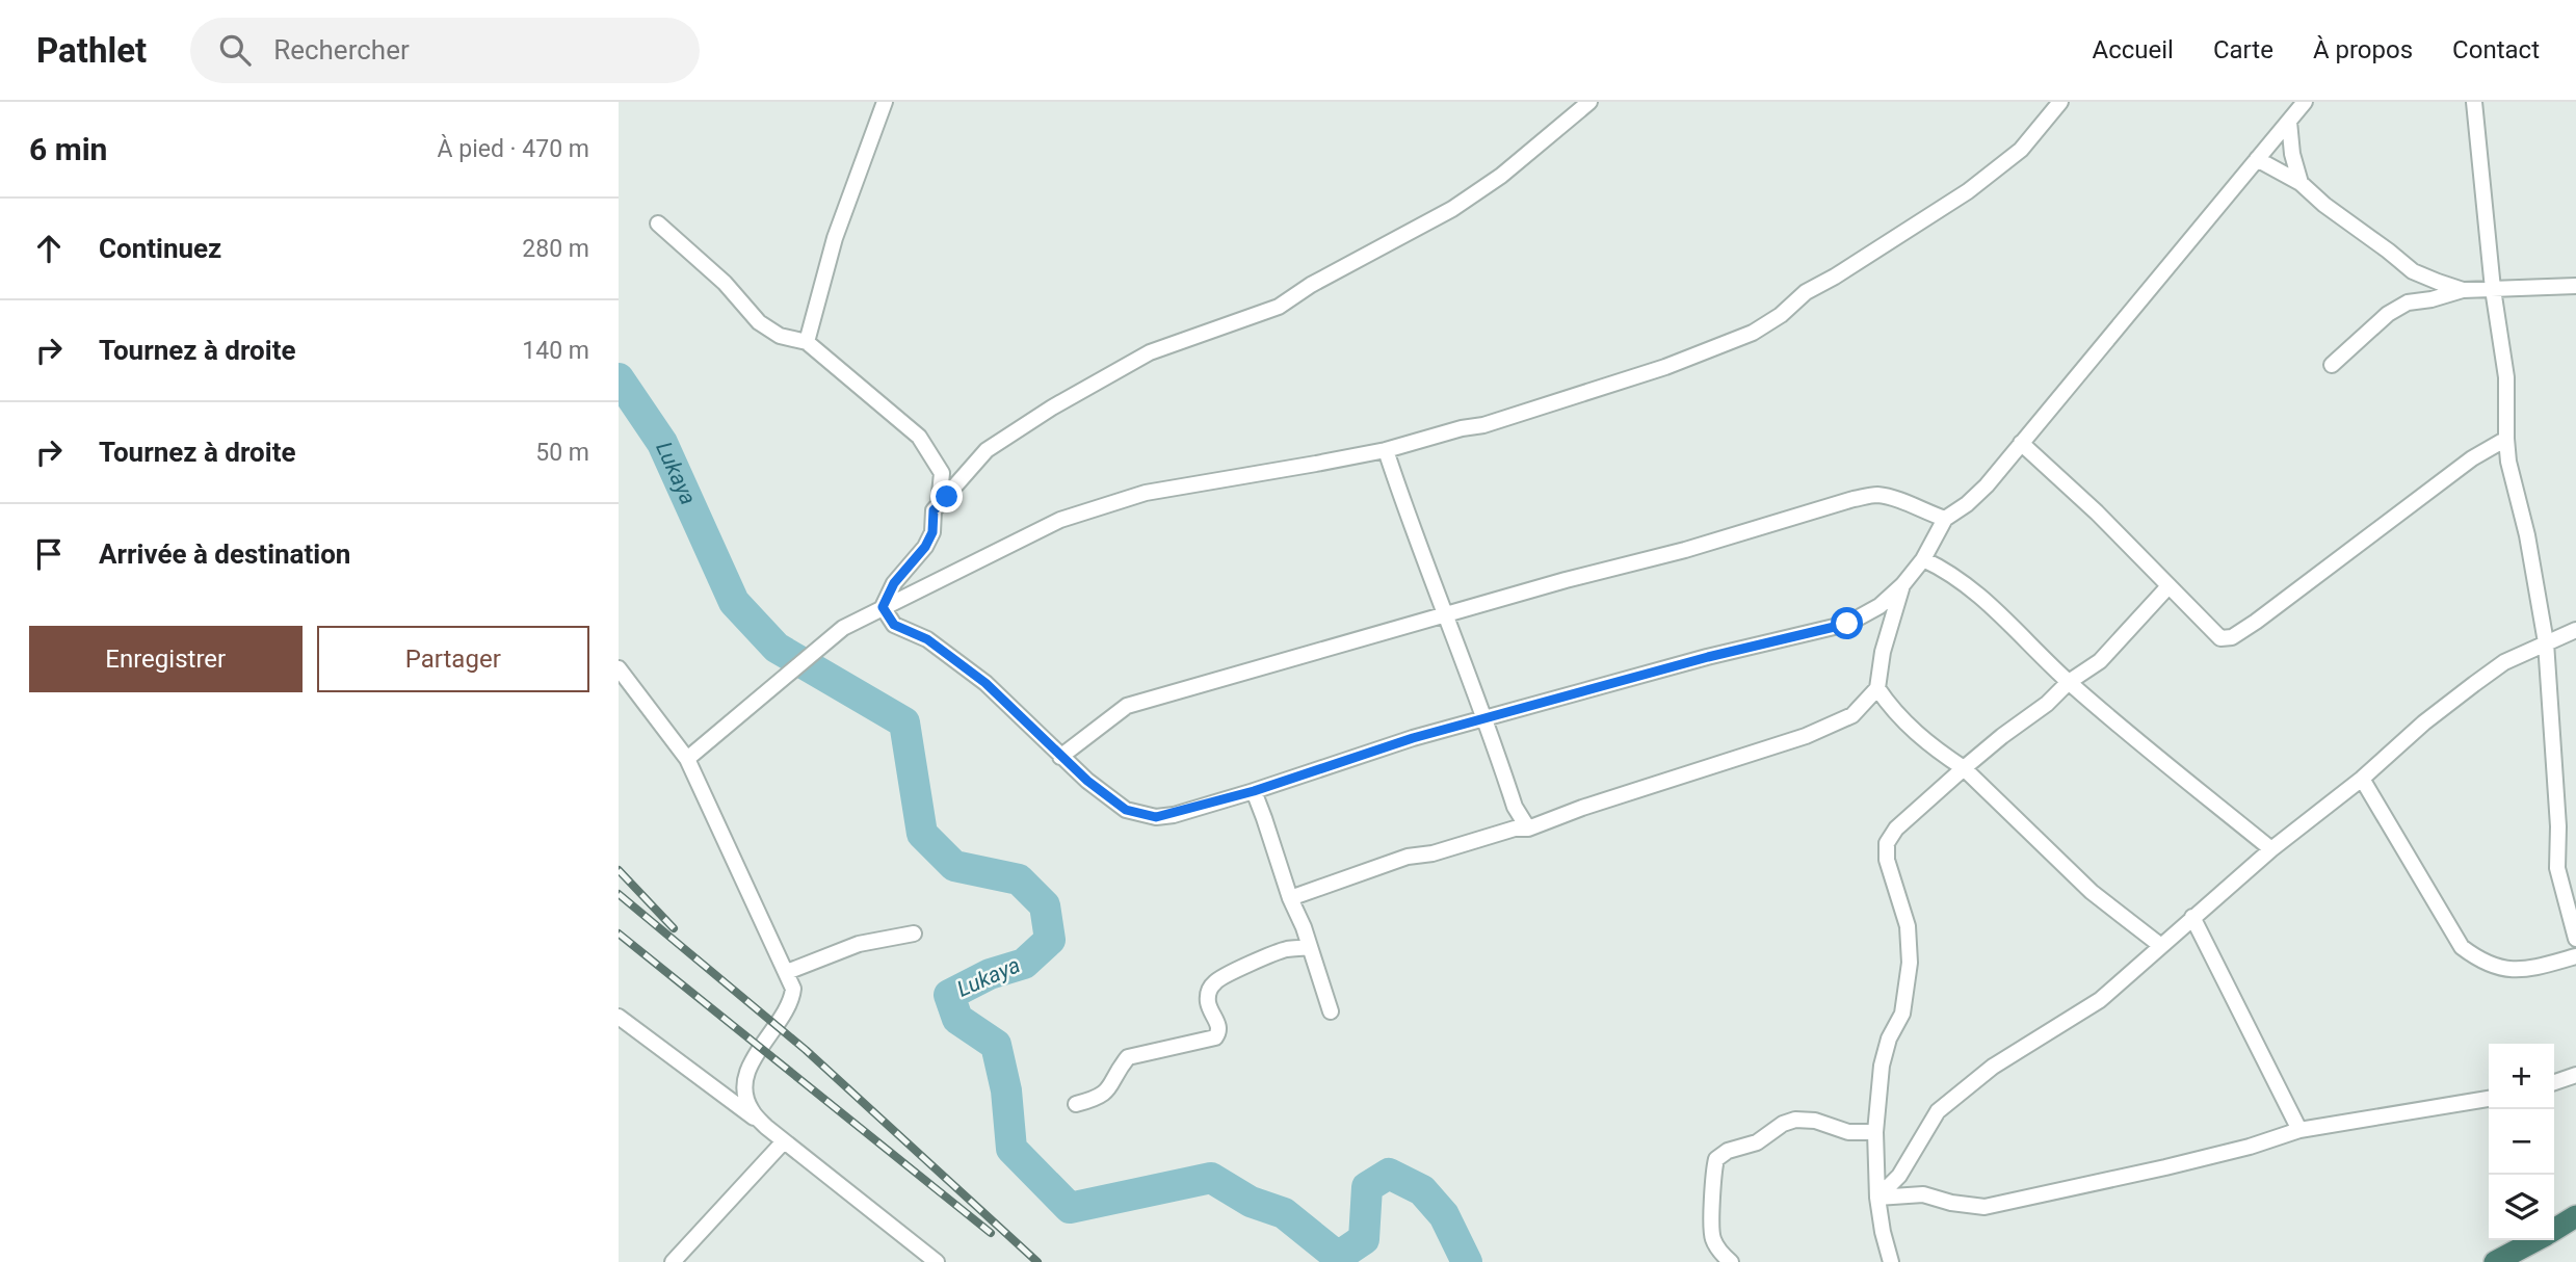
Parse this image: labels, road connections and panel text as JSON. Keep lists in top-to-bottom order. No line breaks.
{"water":["Lukaya"],"page":{"header":"Pathlet","search":"Rechercher","nav":["Accueil","Carte","À propos","Contact"],"heading":["6 min","À pied · 470 m"],"list":[["Continuez","280 m"],["Tournez à droite","140 m"],["Tournez à droite","50 m"],"Arrivée à destination"],"buttons":["Enregistrer","Partager"],"map_buttons":["+","−"]}}
